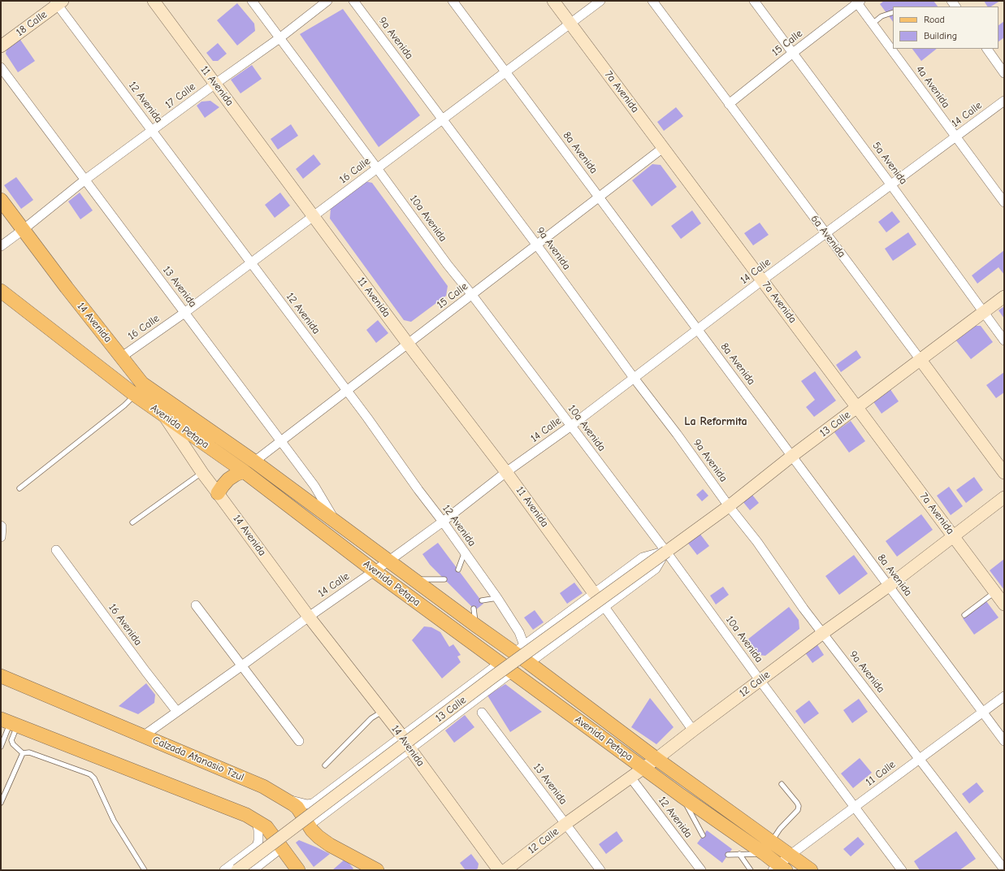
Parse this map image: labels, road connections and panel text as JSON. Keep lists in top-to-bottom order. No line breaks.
{"streets":{"main road":["18 Calle","11 Avenida","7a Avenida","6a Avenida","14 Avenida","13 Calle","Avenida Petapa","12 Calle","Calzada Atanasio Tzul"],"street":["9a Avenida","15 Calle","4a Avenida","17 Calle","12 Avenida","14 Calle","8a Avenida","5a Avenida","16 Calle","10a Avenida","13 Avenida","16 Avenida","11 Calle"]},"crossings":[["18 Calle","12 Avenida"],["9a Avenida","15 Calle"],["9a Avenida","14 Calle"],["9a Avenida","16 Calle"],["9a Avenida","13 Calle"],["9a Avenida","12 Calle"],["9a Avenida","11 Calle"],["15 Calle","11 Avenida"],["15 Calle","4a Avenida"],["15 Calle","7a Avenida"],["15 Calle","12 Avenida"],["15 Calle","8a Avenida"],["15 Calle","5a Avenida"],["15 Calle","10a Avenida"],["15 Calle","6a Avenida"],["15 Calle","13 Avenida"],["15 Calle","Avenida Petapa"],["11 Avenida","17 Calle"],["11 Avenida","14 Calle"],["11 Avenida","16 Calle"],["11 Avenida","13 Calle"],["4a Avenida","14 Calle"],["7a Avenida","14 Calle"],["7a Avenida","16 Calle"],["7a Avenida","13 Calle"],["7a Avenida","12 Calle"],["17 Calle","12 Avenida"],["17 Calle","10a Avenida"],["17 Calle","13 Avenida"],["17 Calle","14 Avenida"],["12 Avenida","14 Calle"],["12 Avenida","16 Calle"],["12 Avenida","13 Calle"],["12 Avenida","Avenida Petapa"],["12 Avenida","12 Calle"],["14 Calle","8a Avenida"],["14 Calle","5a Avenida"],["14 Calle","10a Avenida"],["14 Calle","6a Avenida"],["14 Calle","14 Avenida"],["14 Calle","Avenida Petapa"],["14 Calle","16 Avenida"],["14 Calle","Calzada Atanasio Tzul"],["8a Avenida","16 Calle"],["8a Avenida","13 Calle"],["8a Avenida","12 Calle"],["8a Avenida","11 Calle"],["5a Avenida","13 Calle"],["16 Calle","10a Avenida"],["16 Calle","13 Avenida"],["16 Calle","14 Avenida"],["10a Avenida","13 Calle"],["10a Avenida","12 Calle"],["10a Avenida","11 Calle"],["6a Avenida","13 Calle"],["13 Avenida","Avenida Petapa"],["13 Avenida","12 Calle"],["14 Avenida","13 Calle"],["14 Avenida","Avenida Petapa"],["13 Calle","Avenida Petapa"],["13 Calle","Calzada Atanasio Tzul"],["Avenida Petapa","12 Calle"],["Avenida Petapa","11 Calle"]],"districts":["La Reformita"],"legend":["Road","Building"]}
